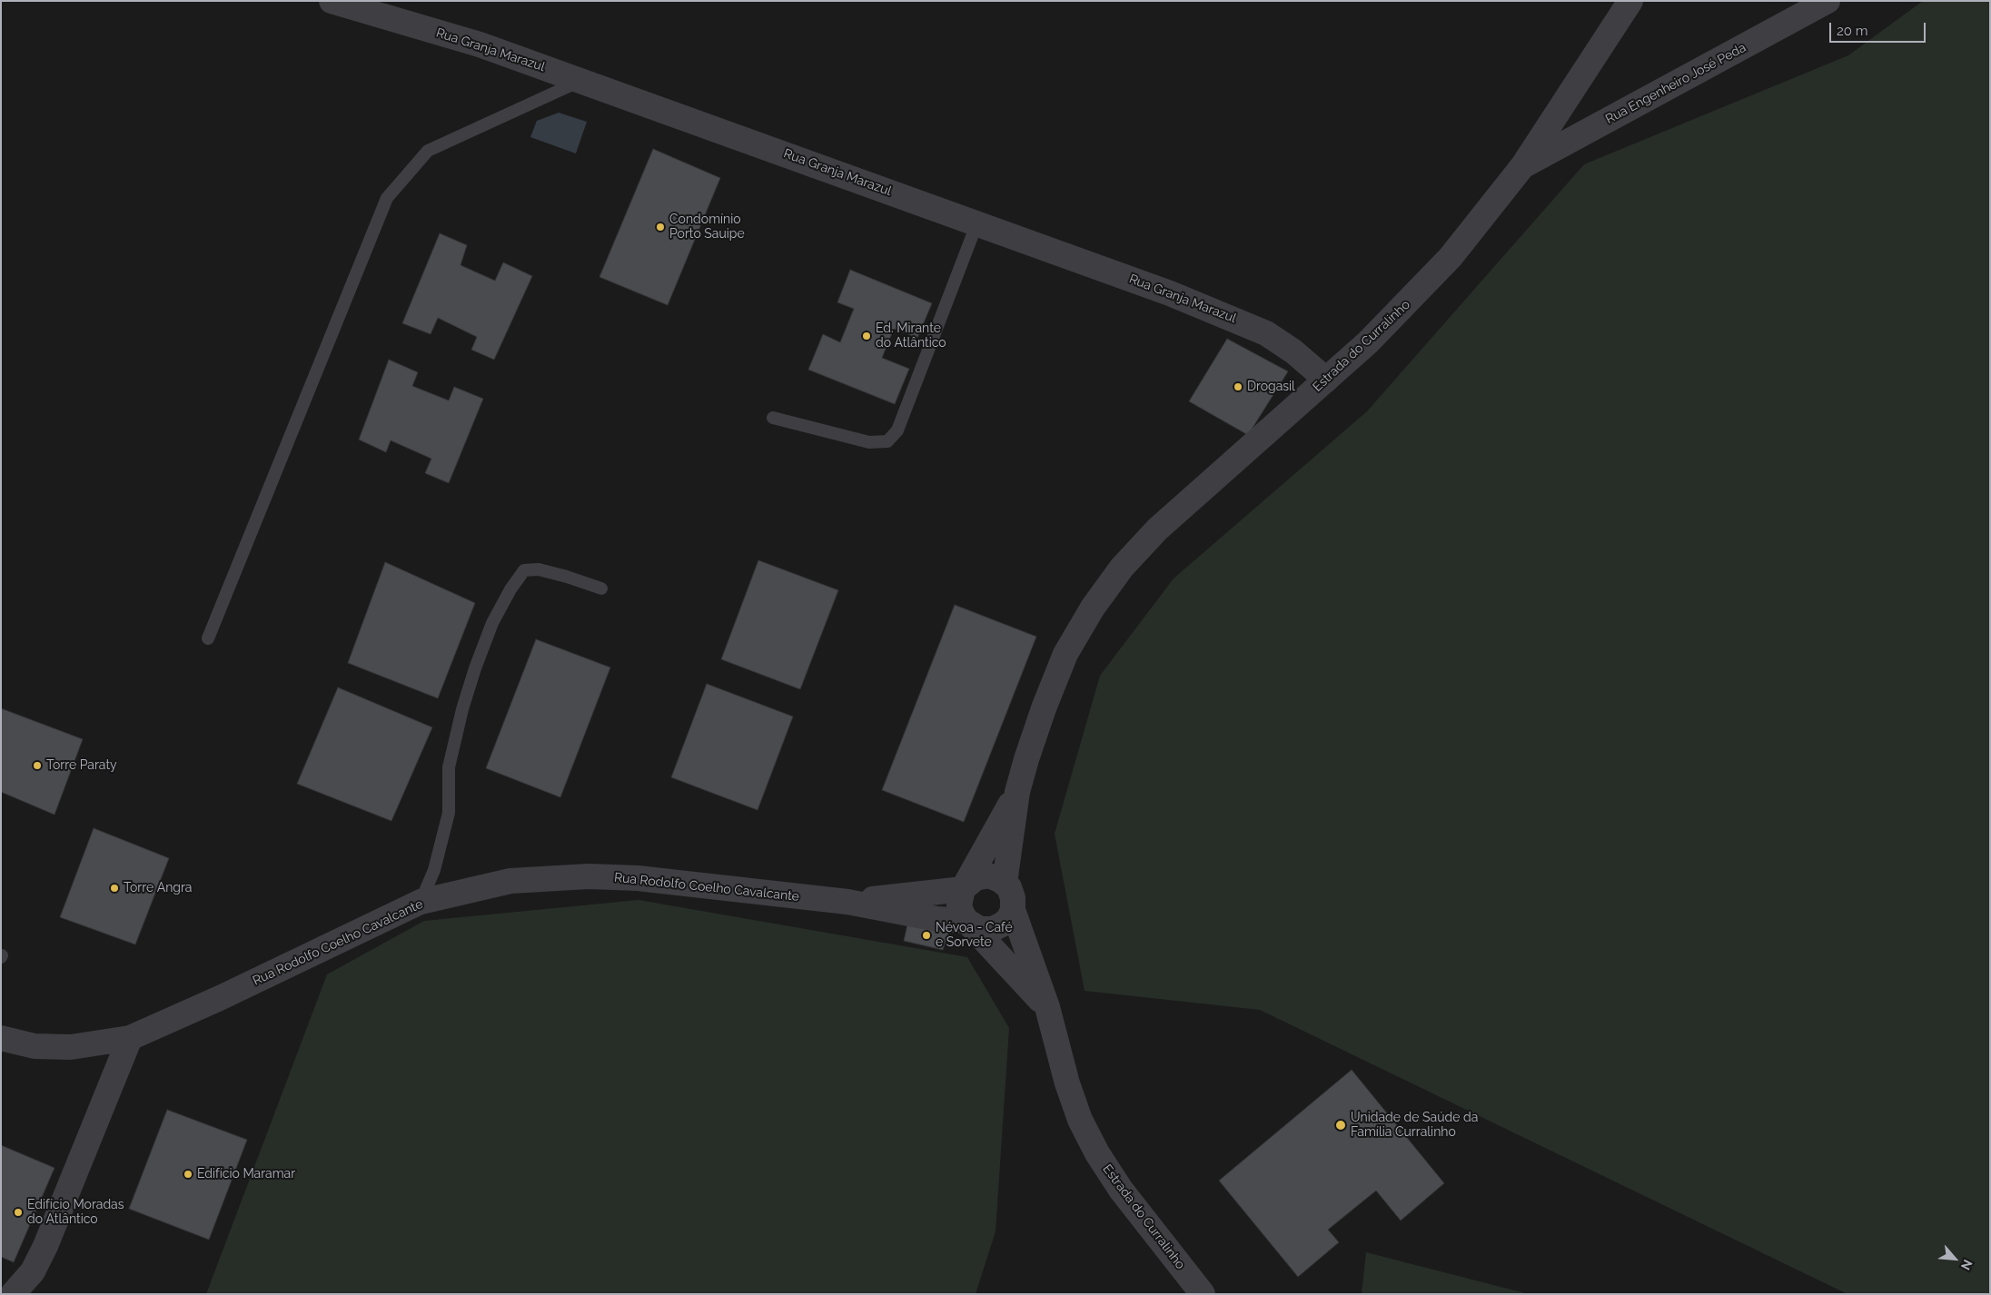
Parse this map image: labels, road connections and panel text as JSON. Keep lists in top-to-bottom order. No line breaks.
{"streets":{"street":["Rua Granja Marazul","Rua Engenheiro José Peda","Estrada do Curralinho","Rua Rodolfo Coelho Cavalcante"]},"crossings":[["Rua Granja Marazul","Estrada do Curralinho"],["Rua Engenheiro José Peda","Estrada do Curralinho"],["Estrada do Curralinho","Rua Rodolfo Coelho Cavalcante"]],"places":["Condomínio Porto Sauipe","Ed. Mirante do Atlântico","Drogasil","Torre Paraty","Torre Angra","Névoa - Café e Sorvete","Unidade de Saúde da Família Curralinho","Edifício Maramar","Edifício Moradas do Atlântico"],"scale_bar":"20 m","north":"bottom right"}
